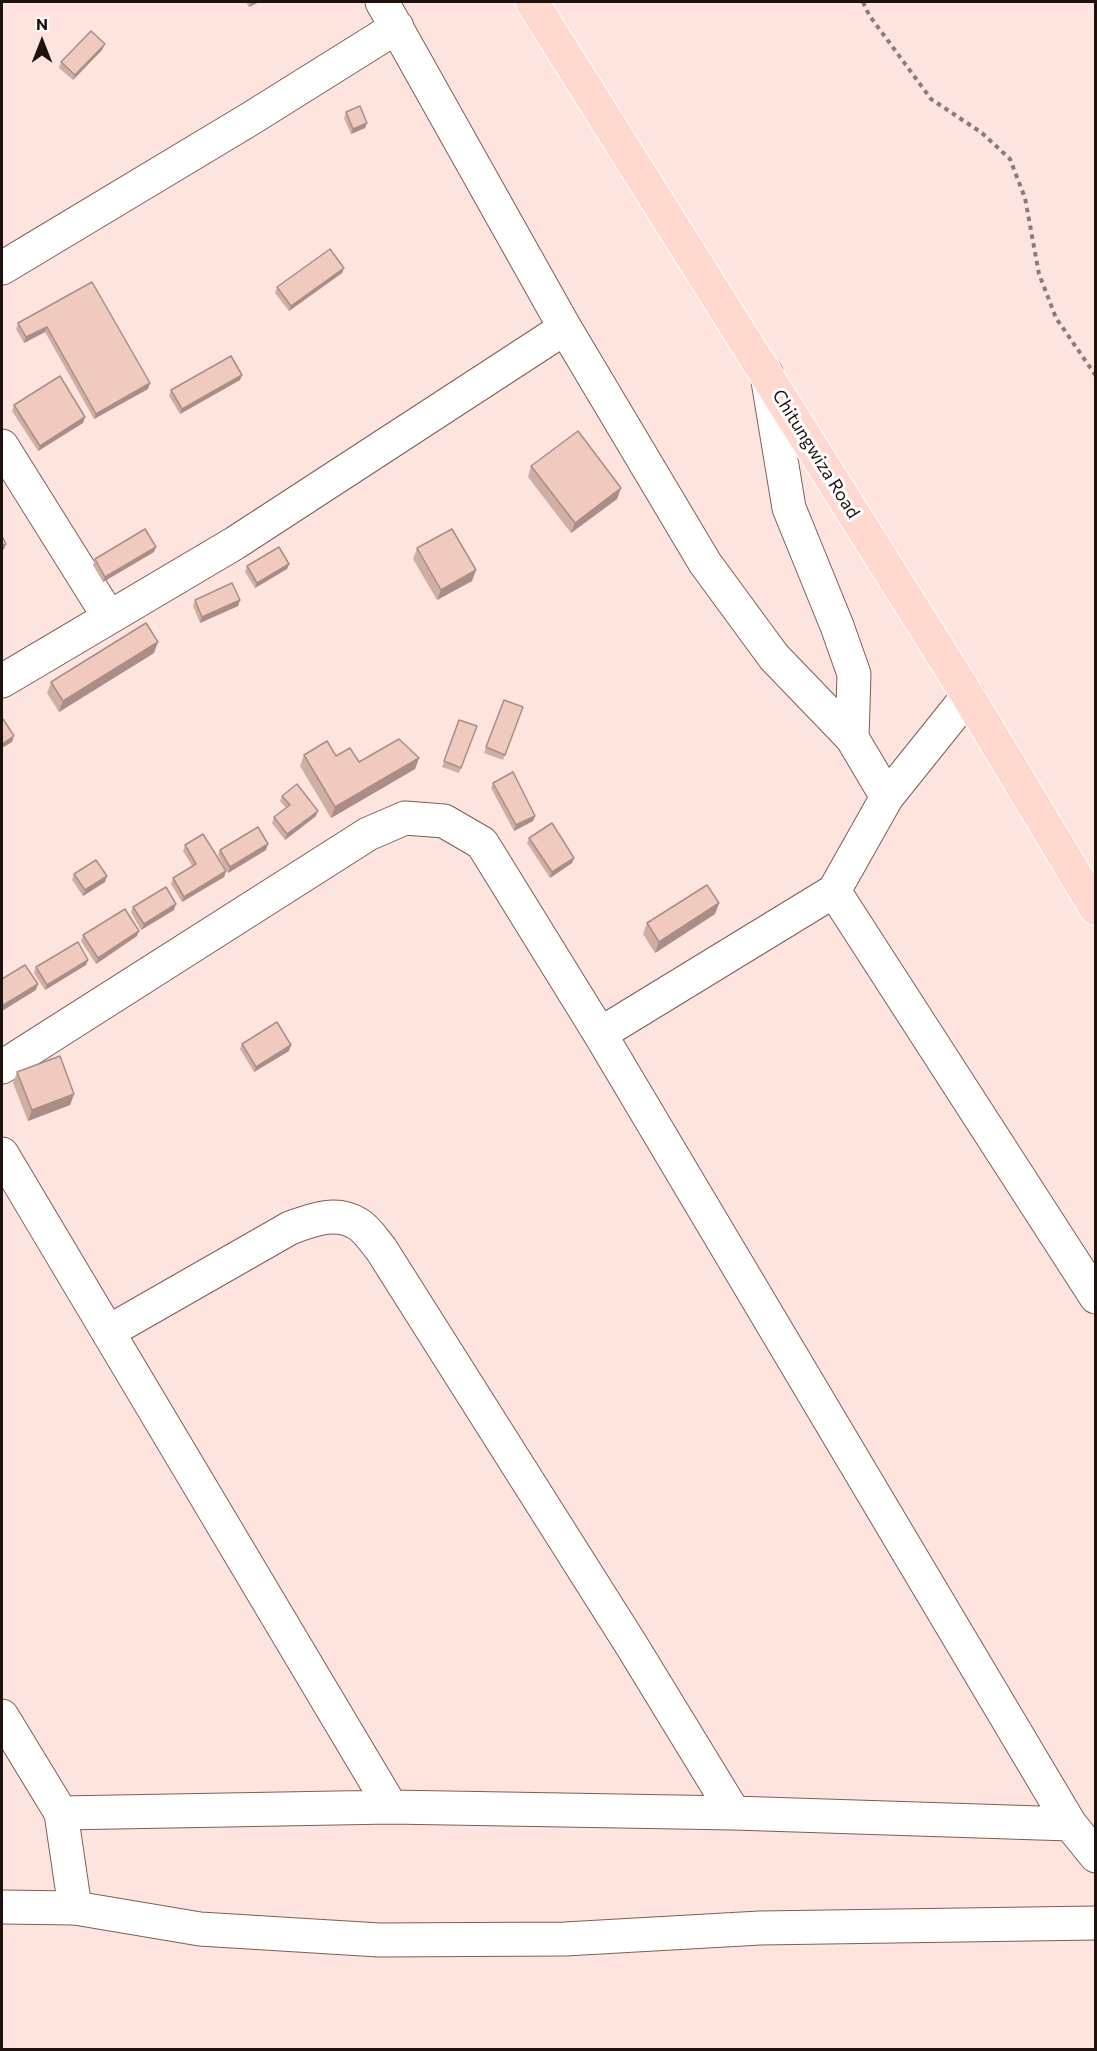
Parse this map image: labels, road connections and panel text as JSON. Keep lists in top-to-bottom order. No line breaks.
{"streets":{"main road":["Chitungwiza Road"]},"north":"top"}
